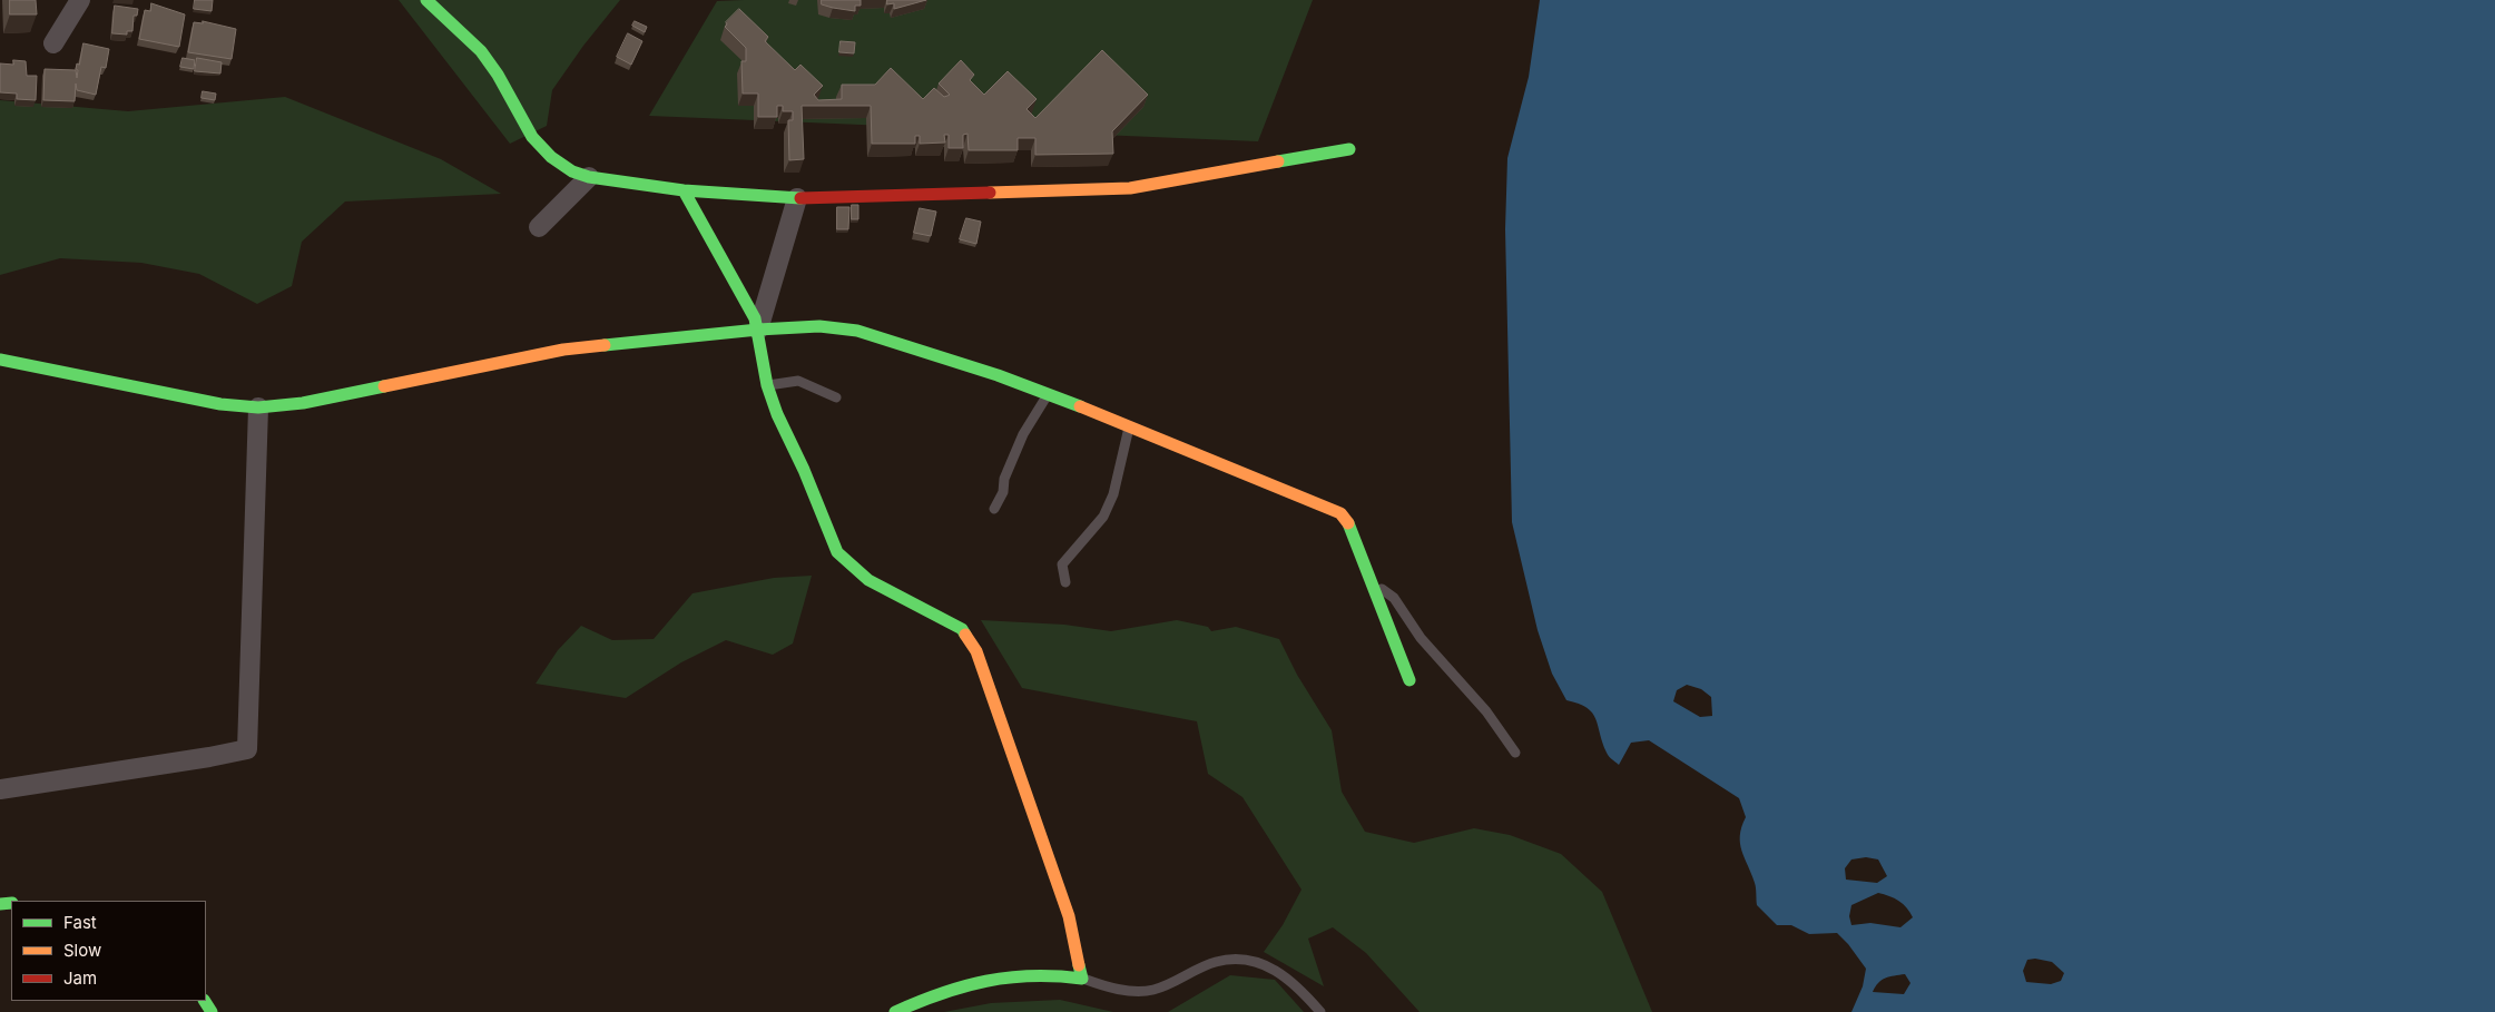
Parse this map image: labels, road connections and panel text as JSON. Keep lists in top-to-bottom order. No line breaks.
{"legend":["Fast","Slow","Jam"]}
